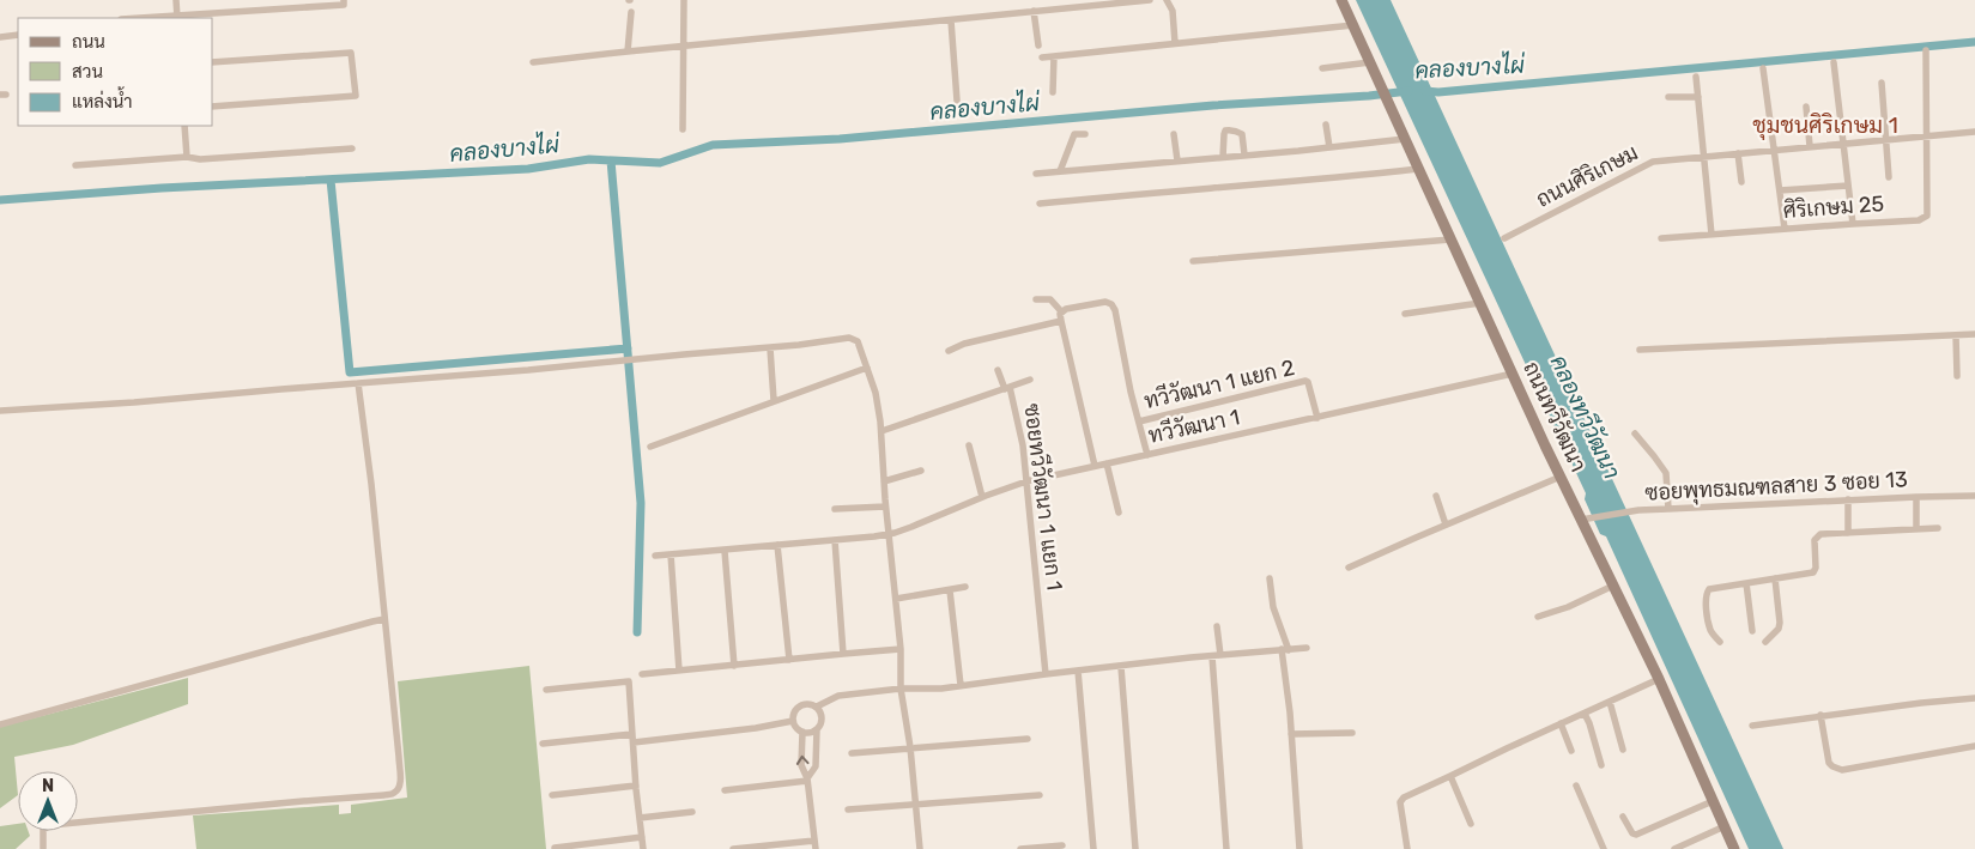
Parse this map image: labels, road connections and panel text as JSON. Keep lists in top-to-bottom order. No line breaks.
{"streets":{"main road":["ถนนทวีวัฒนา"],"street":["ถนนศิริเกษม","ศิริเกษม 25","ทวีวัฒนา 1 แยก 2","ทวีวัฒนา 1","ซอยพุทธมณฑลสาย 3 ซอย 13","ซอยทวีวัฒนา 1 แยก 1"]},"crossings":[["ถนนศิริเกษม","ศิริเกษม 25"],["ทวีวัฒนา 1 แยก 2","ทวีวัฒนา 1"],["ถนนทวีวัฒนา","ทวีวัฒนา 1"],["ถนนทวีวัฒนา","ซอยพุทธมณฑลสาย 3 ซอย 13"],["ทวีวัฒนา 1","ซอยทวีวัฒนา 1 แยก 1"]],"districts":["ชุมชนศิริเกษม 1"],"water":["คลองบางไผ่","คลองทวีวัฒนา"],"legend":["ถนน","สวน","แหล่งน้ำ"],"north":"top"}
